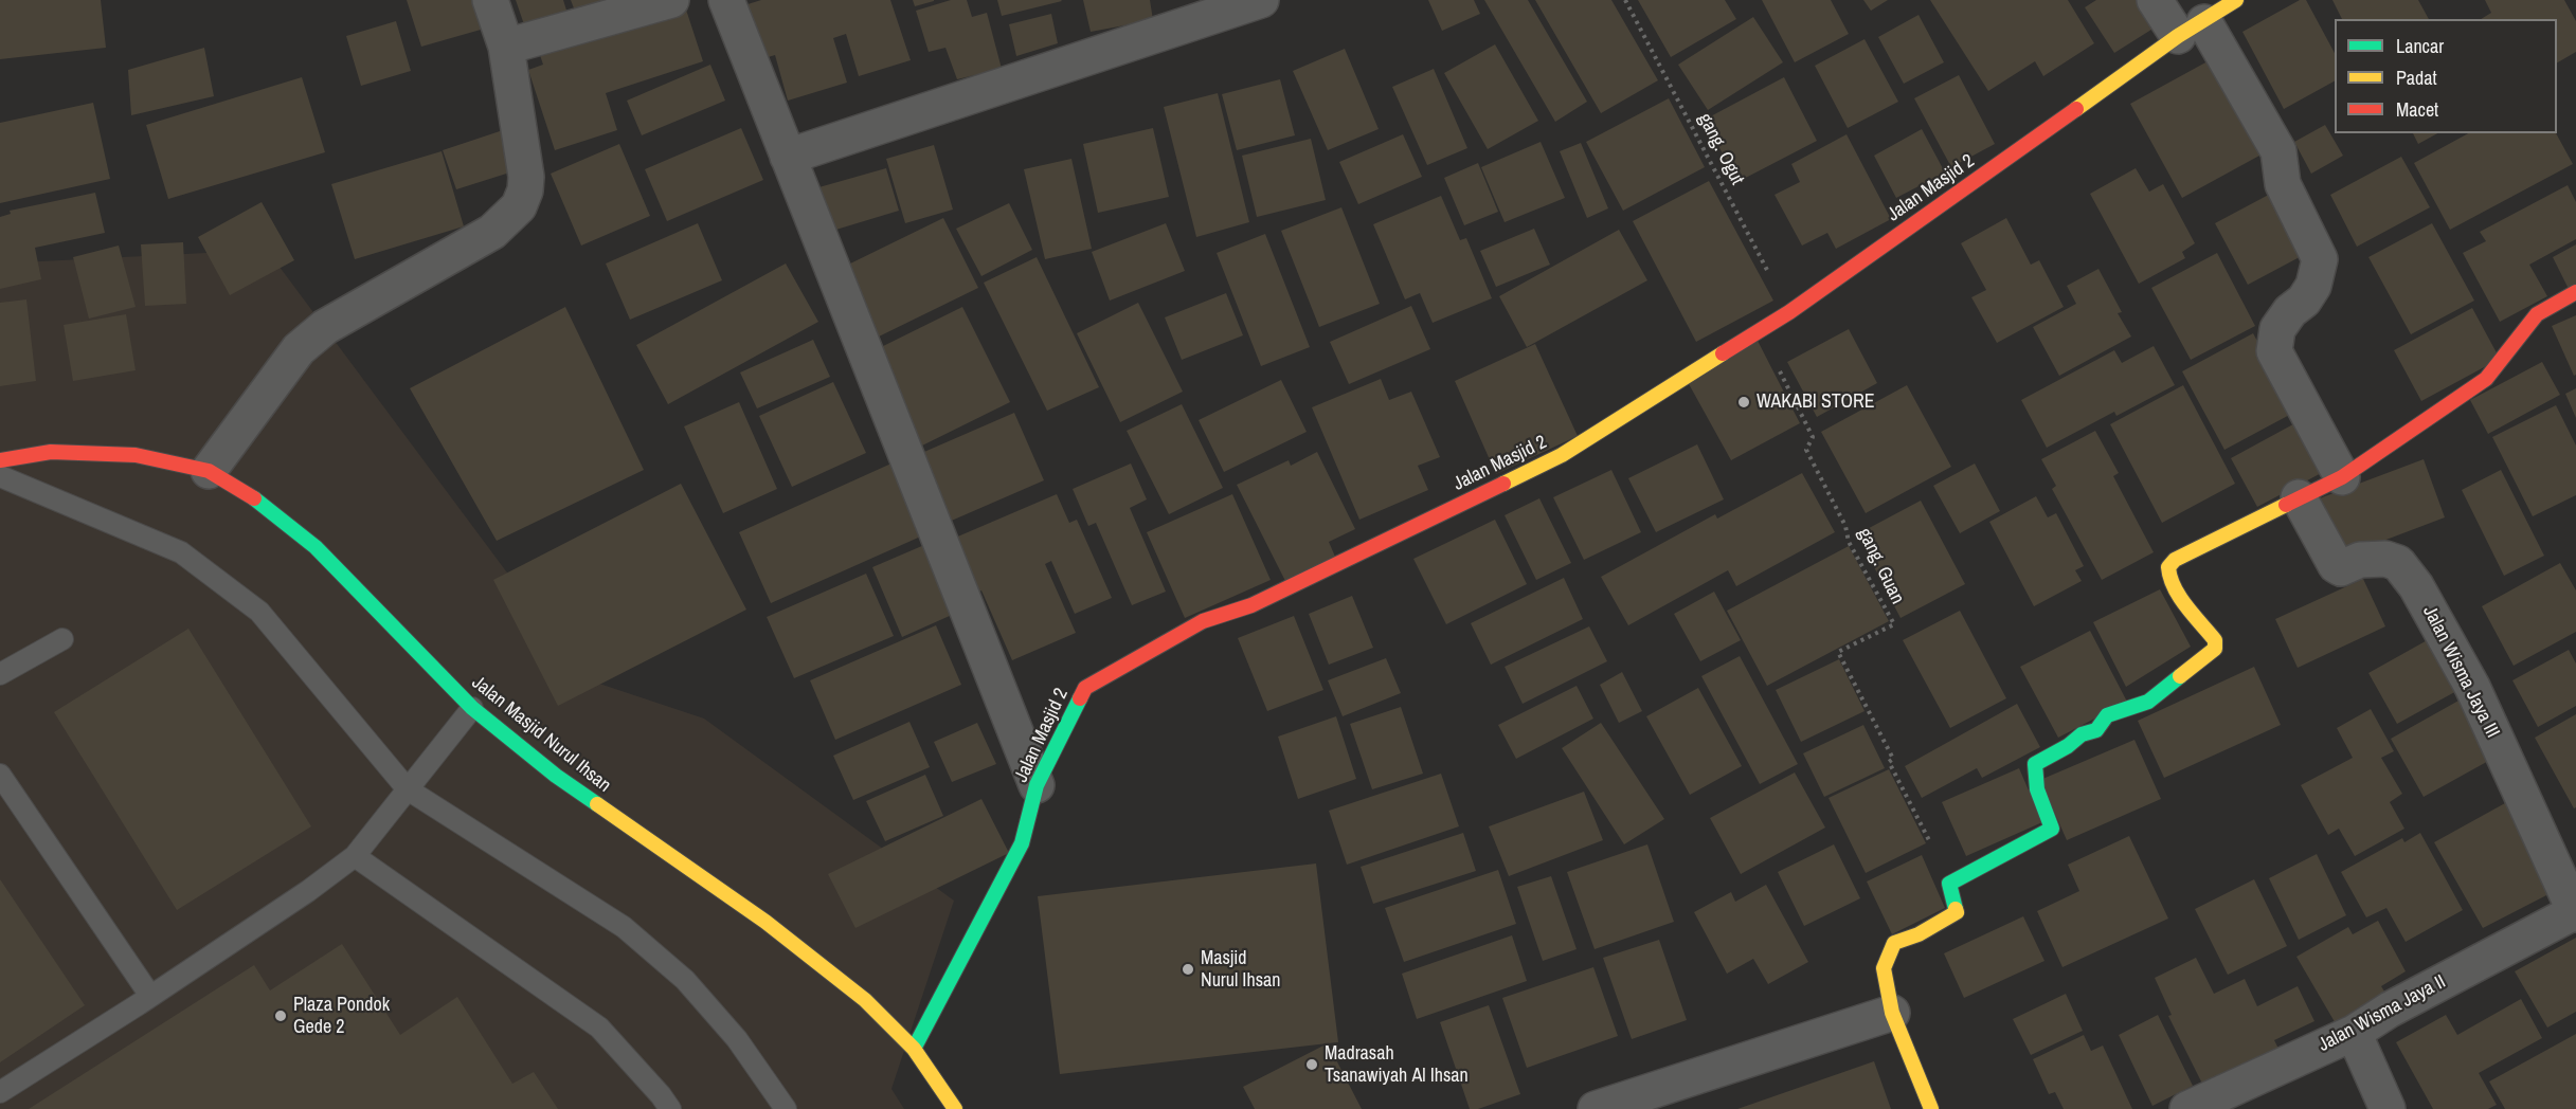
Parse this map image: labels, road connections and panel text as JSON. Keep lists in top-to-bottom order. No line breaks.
{"streets":{"street":["Jalan Masjid 2","Jalan Wisma Jaya III","Jalan Masjid Nurul Ihsan","Jalan Wisma Jaya II"],"path":["gang. Ogut","gang. Guan"]},"crossings":[["gang. Ogut","Jalan Masjid 2"],["Jalan Masjid 2","gang. Guan"],["Jalan Masjid 2","Jalan Masjid Nurul Ihsan"],["Jalan Wisma Jaya III","Jalan Wisma Jaya II"]],"places":["WAKABI STORE","Masjid Nurul Ihsan","Plaza Pondok Gede 2","Madrasah Tsanawiyah Al Ihsan"],"legend":["Lancar","Padat","Macet"]}
